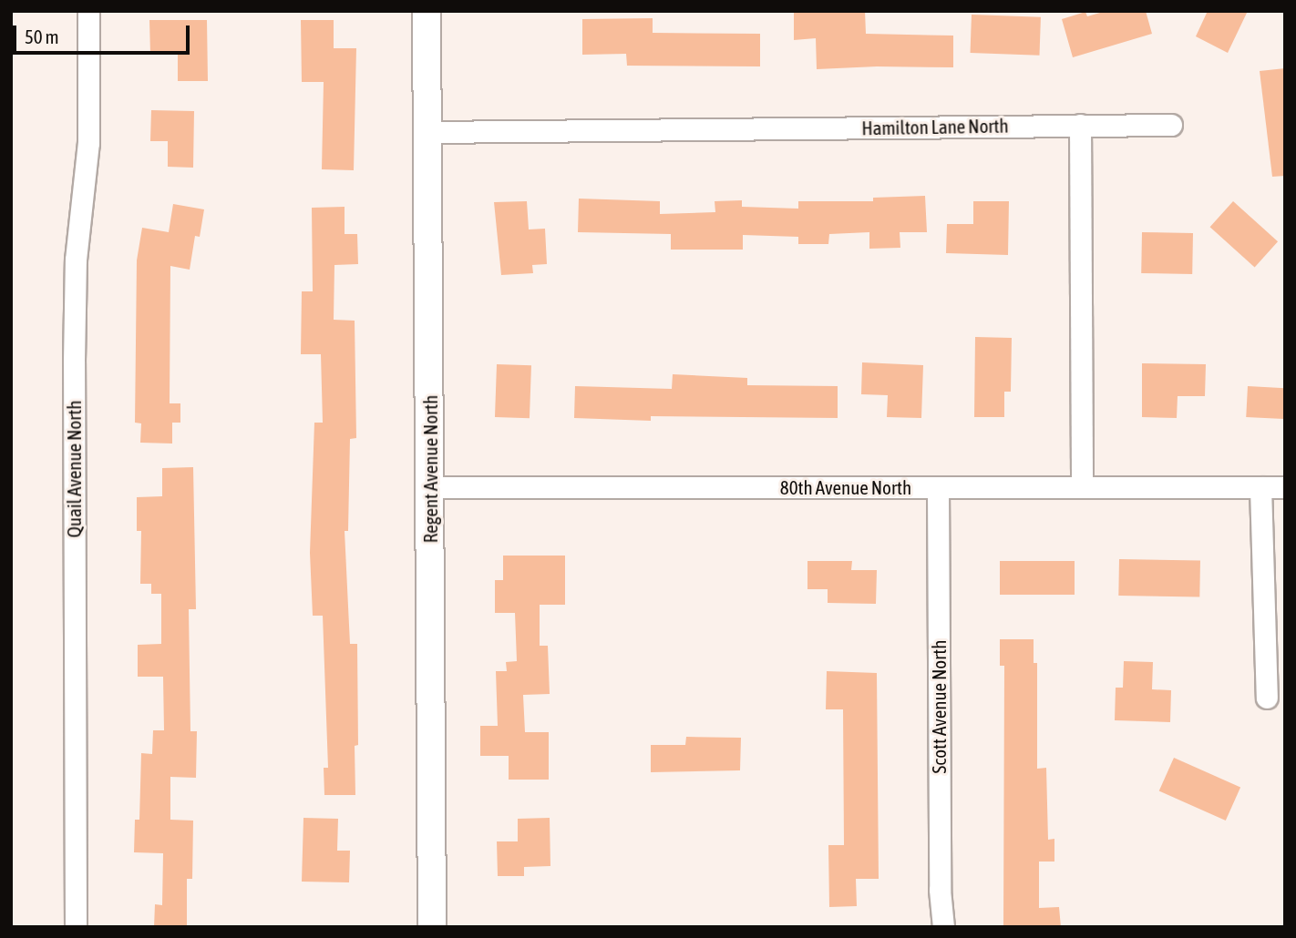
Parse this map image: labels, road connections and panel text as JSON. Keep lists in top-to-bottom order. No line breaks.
{"streets":{"street":["Hamilton Lane North","Quail Avenue North","Regent Avenue North","80th Avenue North","Scott Avenue North"]},"crossings":[["Hamilton Lane North","Regent Avenue North"],["Regent Avenue North","80th Avenue North"],["80th Avenue North","Scott Avenue North"]],"scale_bar":"50 m"}
